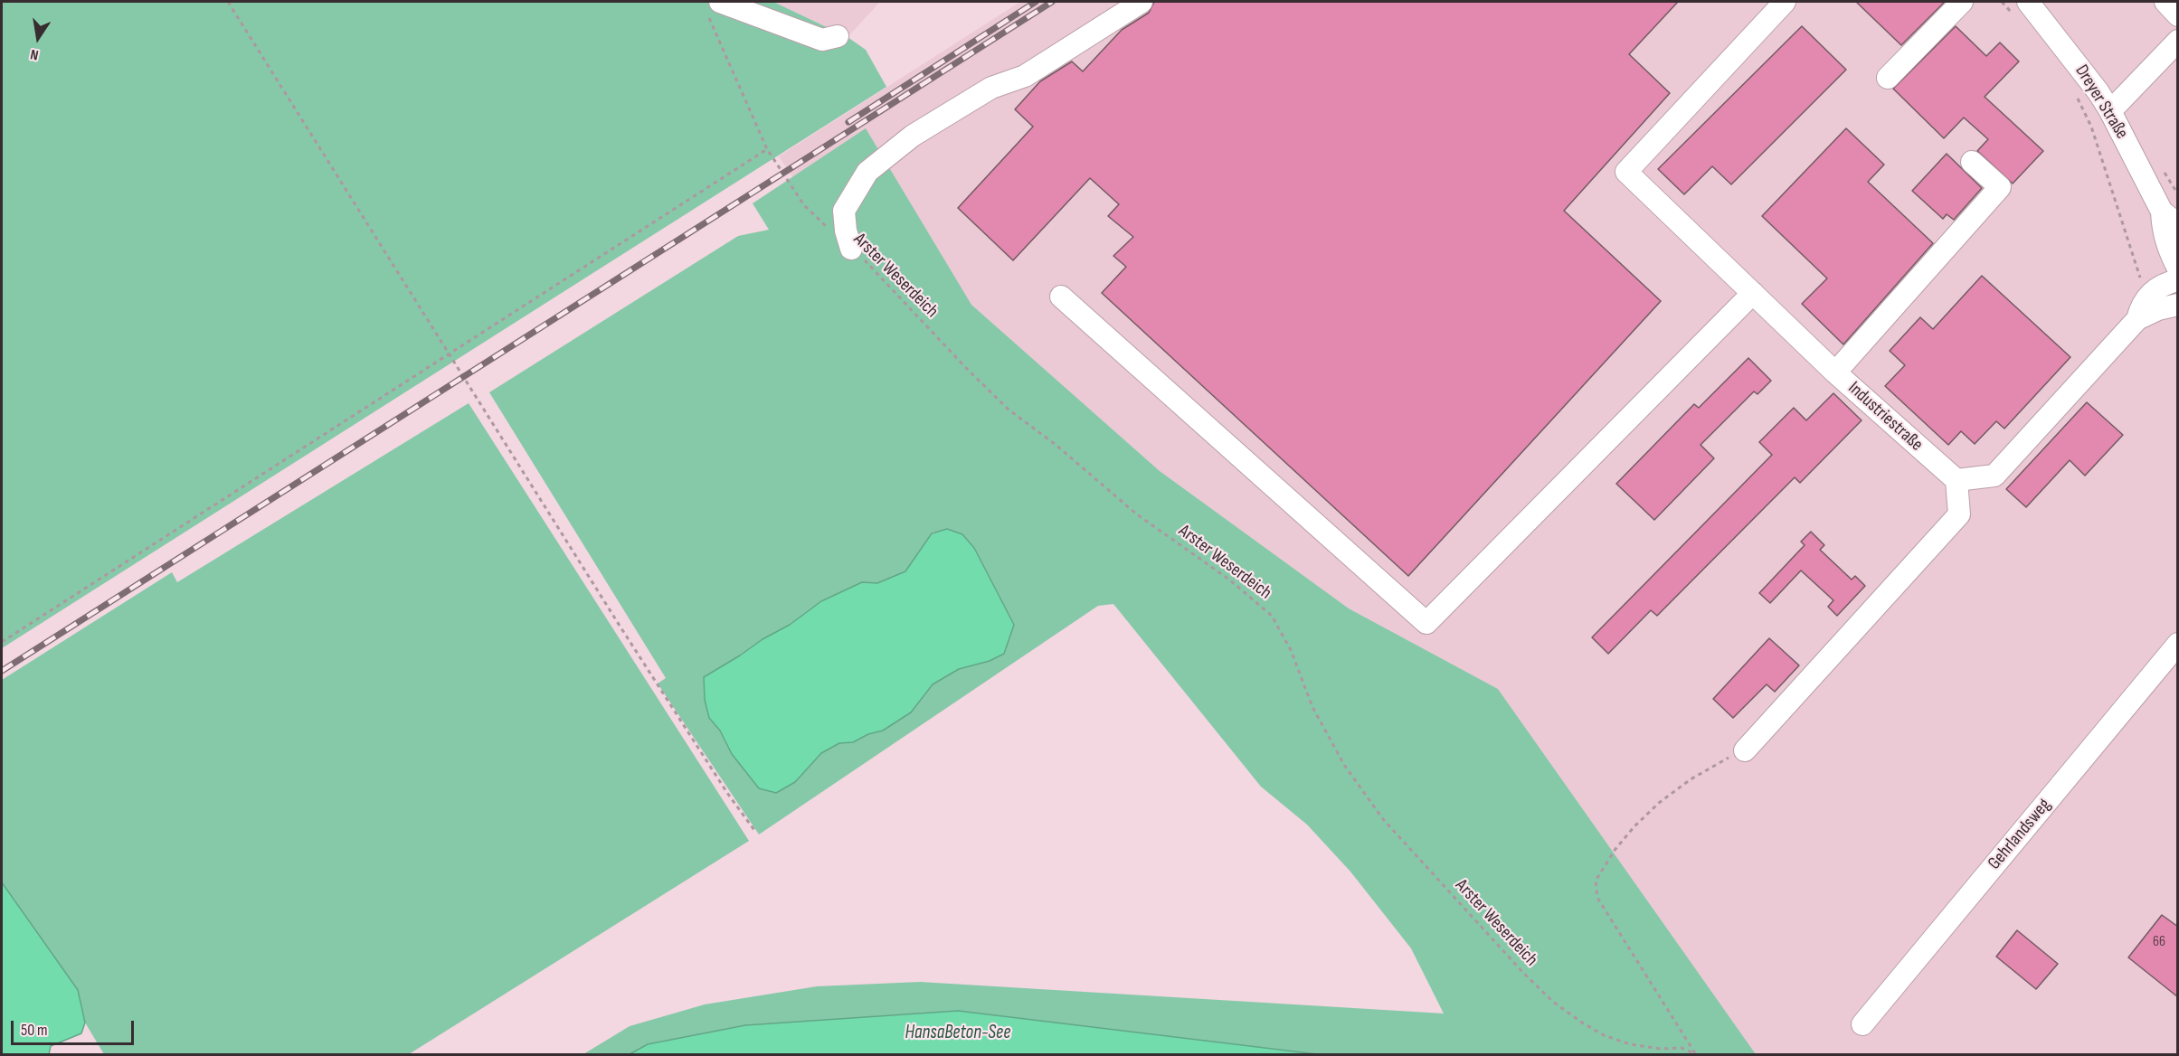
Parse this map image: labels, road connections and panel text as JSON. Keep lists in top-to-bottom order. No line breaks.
{"streets":{"street":["Dreyer Straße","Industriestraße","Gehrlandsweg"],"path":["Arster Weserdeich"]},"water":["HansaBeton-See"],"house_numbers":["66"],"scale_bar":"50 m","north":"bottom"}
